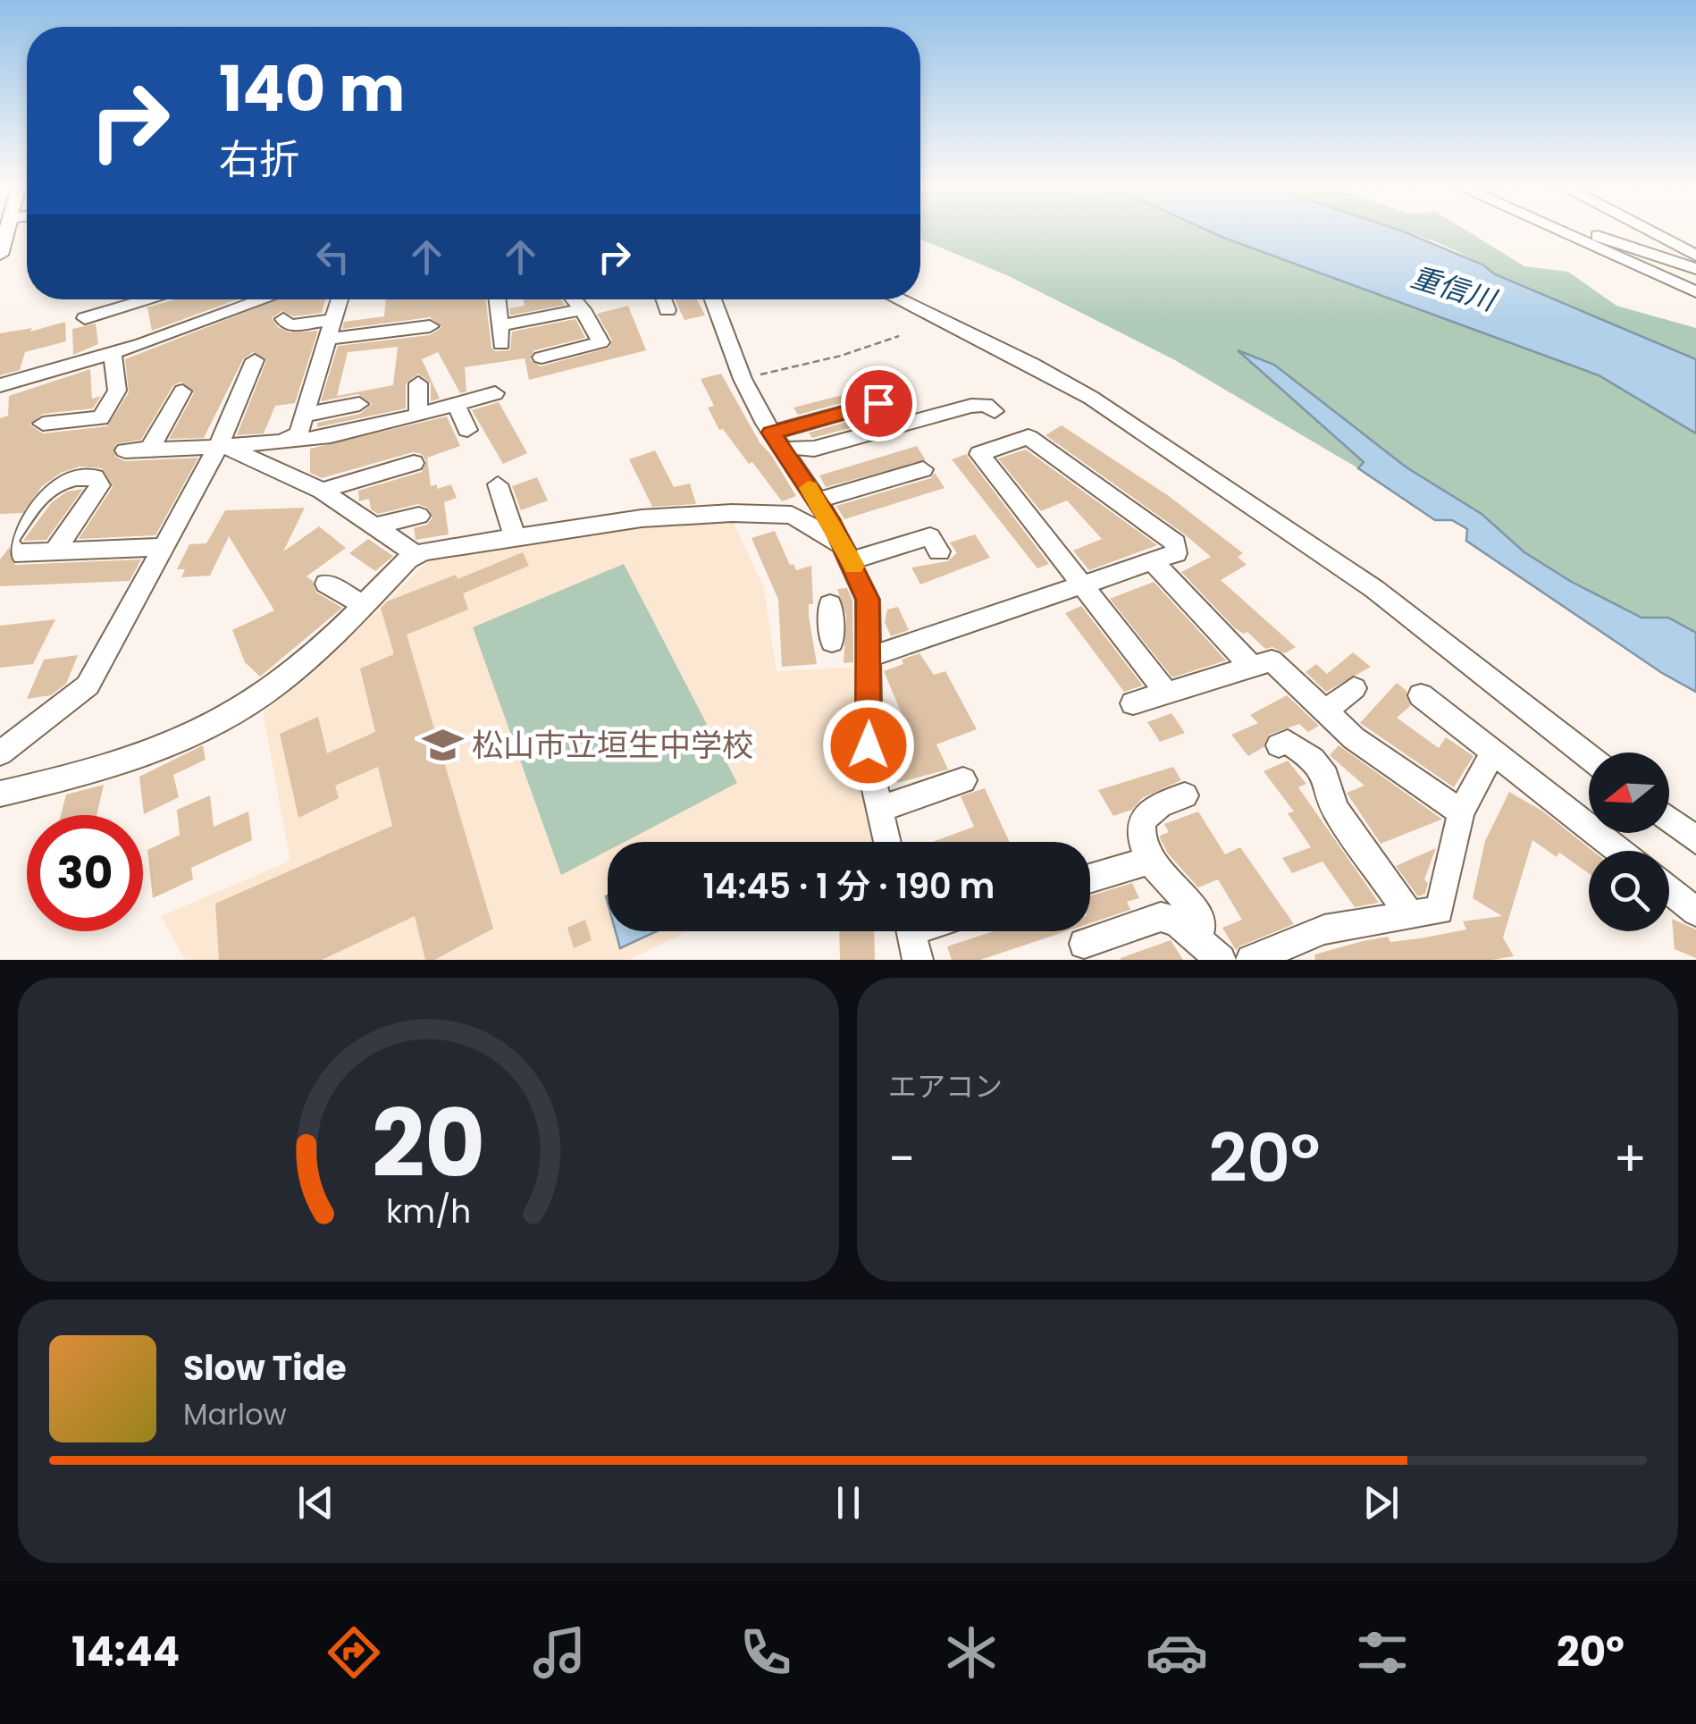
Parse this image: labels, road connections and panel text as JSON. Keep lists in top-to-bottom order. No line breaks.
{"water":["重信川"],"places":{"school or university":["松山市立垣生中学校"]},"north":"left","page":{"turn":["140 m","右折"],"limit":"30","trip":"14:45 · 1 分 · 190 m","tile":"エアコン","heat":["−","20°","+"],"song":["Slow Tide","Marlow"],"tabs":["14:44","20°"],"gauge":["20","km/h"]}}
